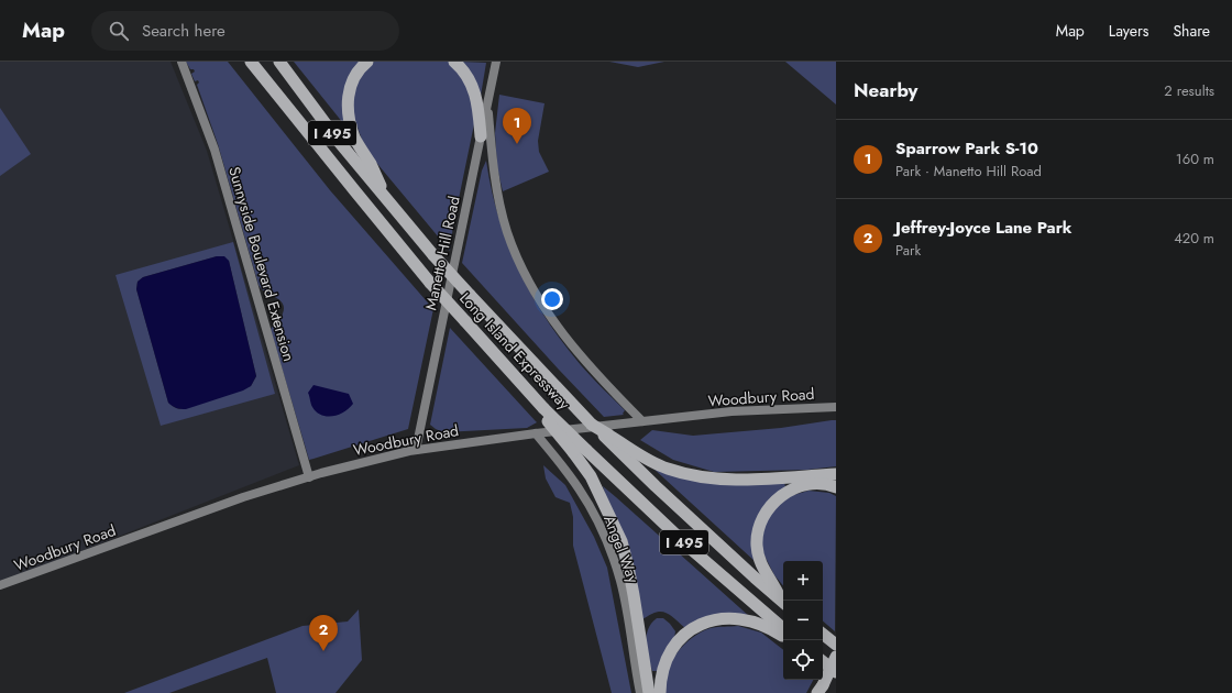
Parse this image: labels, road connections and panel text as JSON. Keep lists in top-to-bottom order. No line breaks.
{"streets":{"highway":["I 495","Long Island Expressway"],"main road":["Manetto Hill Road","Sunnyside Boulevard Extension","Woodbury Road","Angel Way"]},"crossings":[["Manetto Hill Road","Woodbury Road"],["Sunnyside Boulevard Extension","Woodbury Road"],["Woodbury Road","Angel Way"]],"page":{"header":"Map","search":"Search here","nav":["Map","Layers","Share"],"heading":["Nearby","2 results"],"pins":["1","2"],"list":[{"mark":"1","name":"Sparrow Park S-10","note":"Park · Manetto Hill Road","value":"160 m"},{"mark":"2","name":"Jeffrey-Joyce Lane Park","note":"Park","value":"420 m"}],"map_buttons":["+","−"]}}
